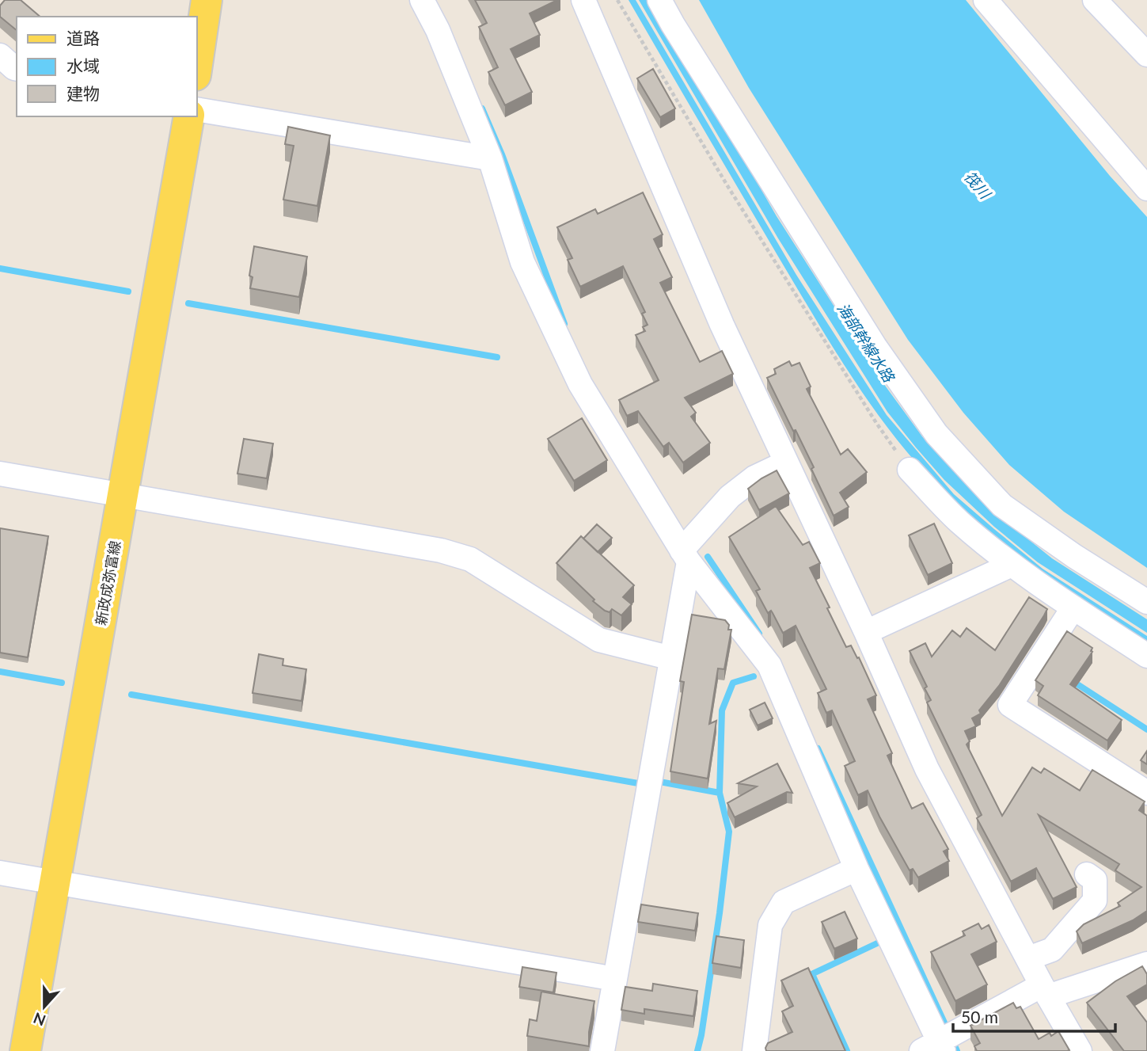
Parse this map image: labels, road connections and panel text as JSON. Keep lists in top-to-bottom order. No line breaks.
{"streets":{"main road":["新政成弥富線"]},"water":["筏川","海部幹線水路"],"legend":["道路","水域","建物"],"scale_bar":"50 m","north":"bottom"}
